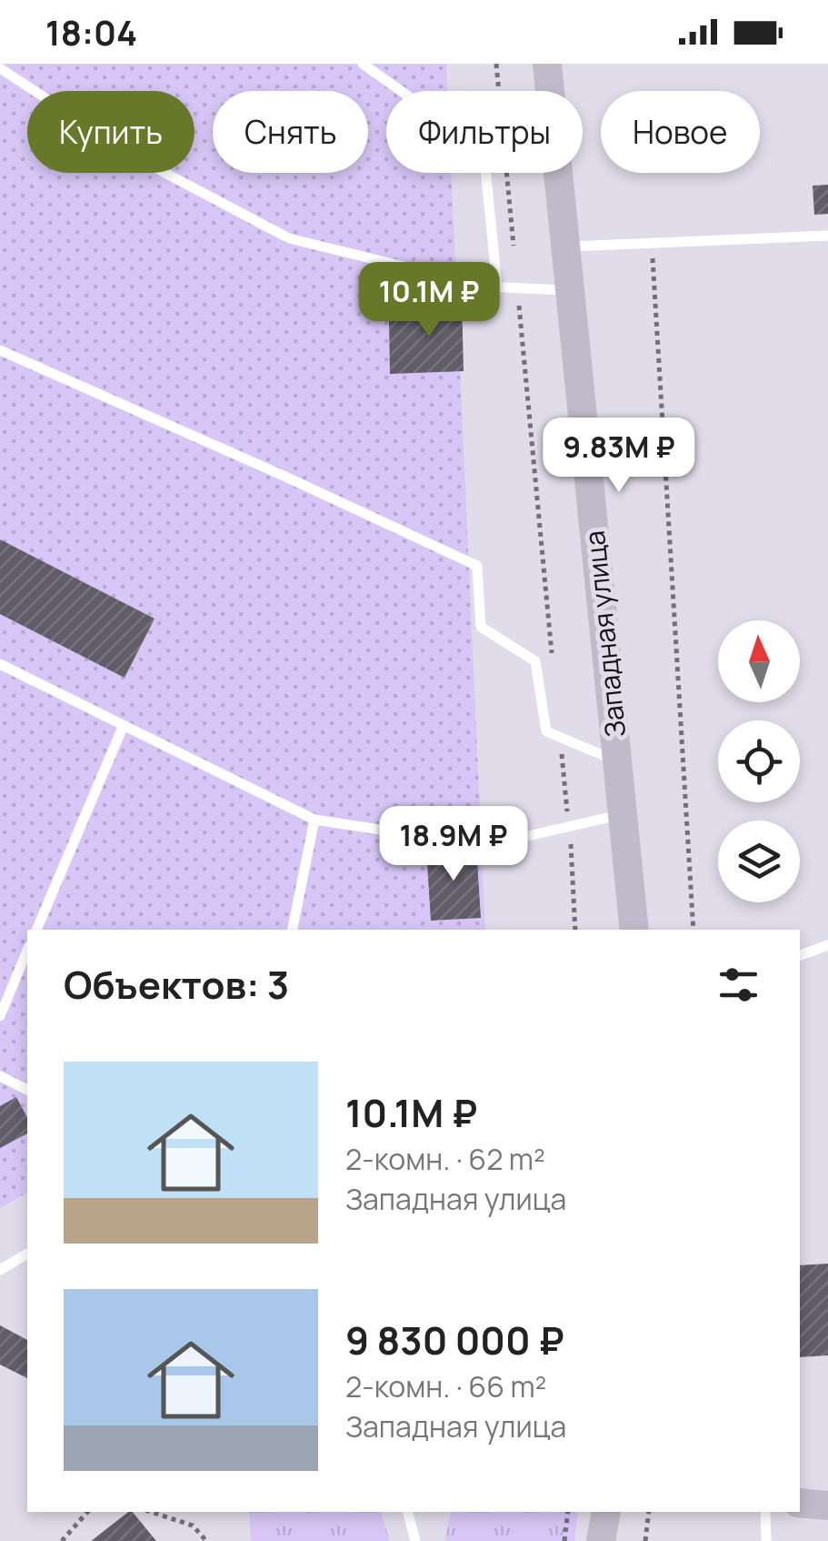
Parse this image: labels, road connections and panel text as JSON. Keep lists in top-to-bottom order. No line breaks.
{"streets":{"main road":["Западная улица"]},"north":"top","page":{"status":"18:04","chip":["Купить","Снять","Фильтры","Новое"],"price":["10.1M ₽","9.83M ₽","18.9M ₽"],"heading":"Объектов: 3","list":[{"name":"10.1M ₽","note":"2-комн. · 62 m² · Западная улица"},{"name":"9 830 000 ₽","note":"2-комн. · 66 m² · Западная улица"}]}}
